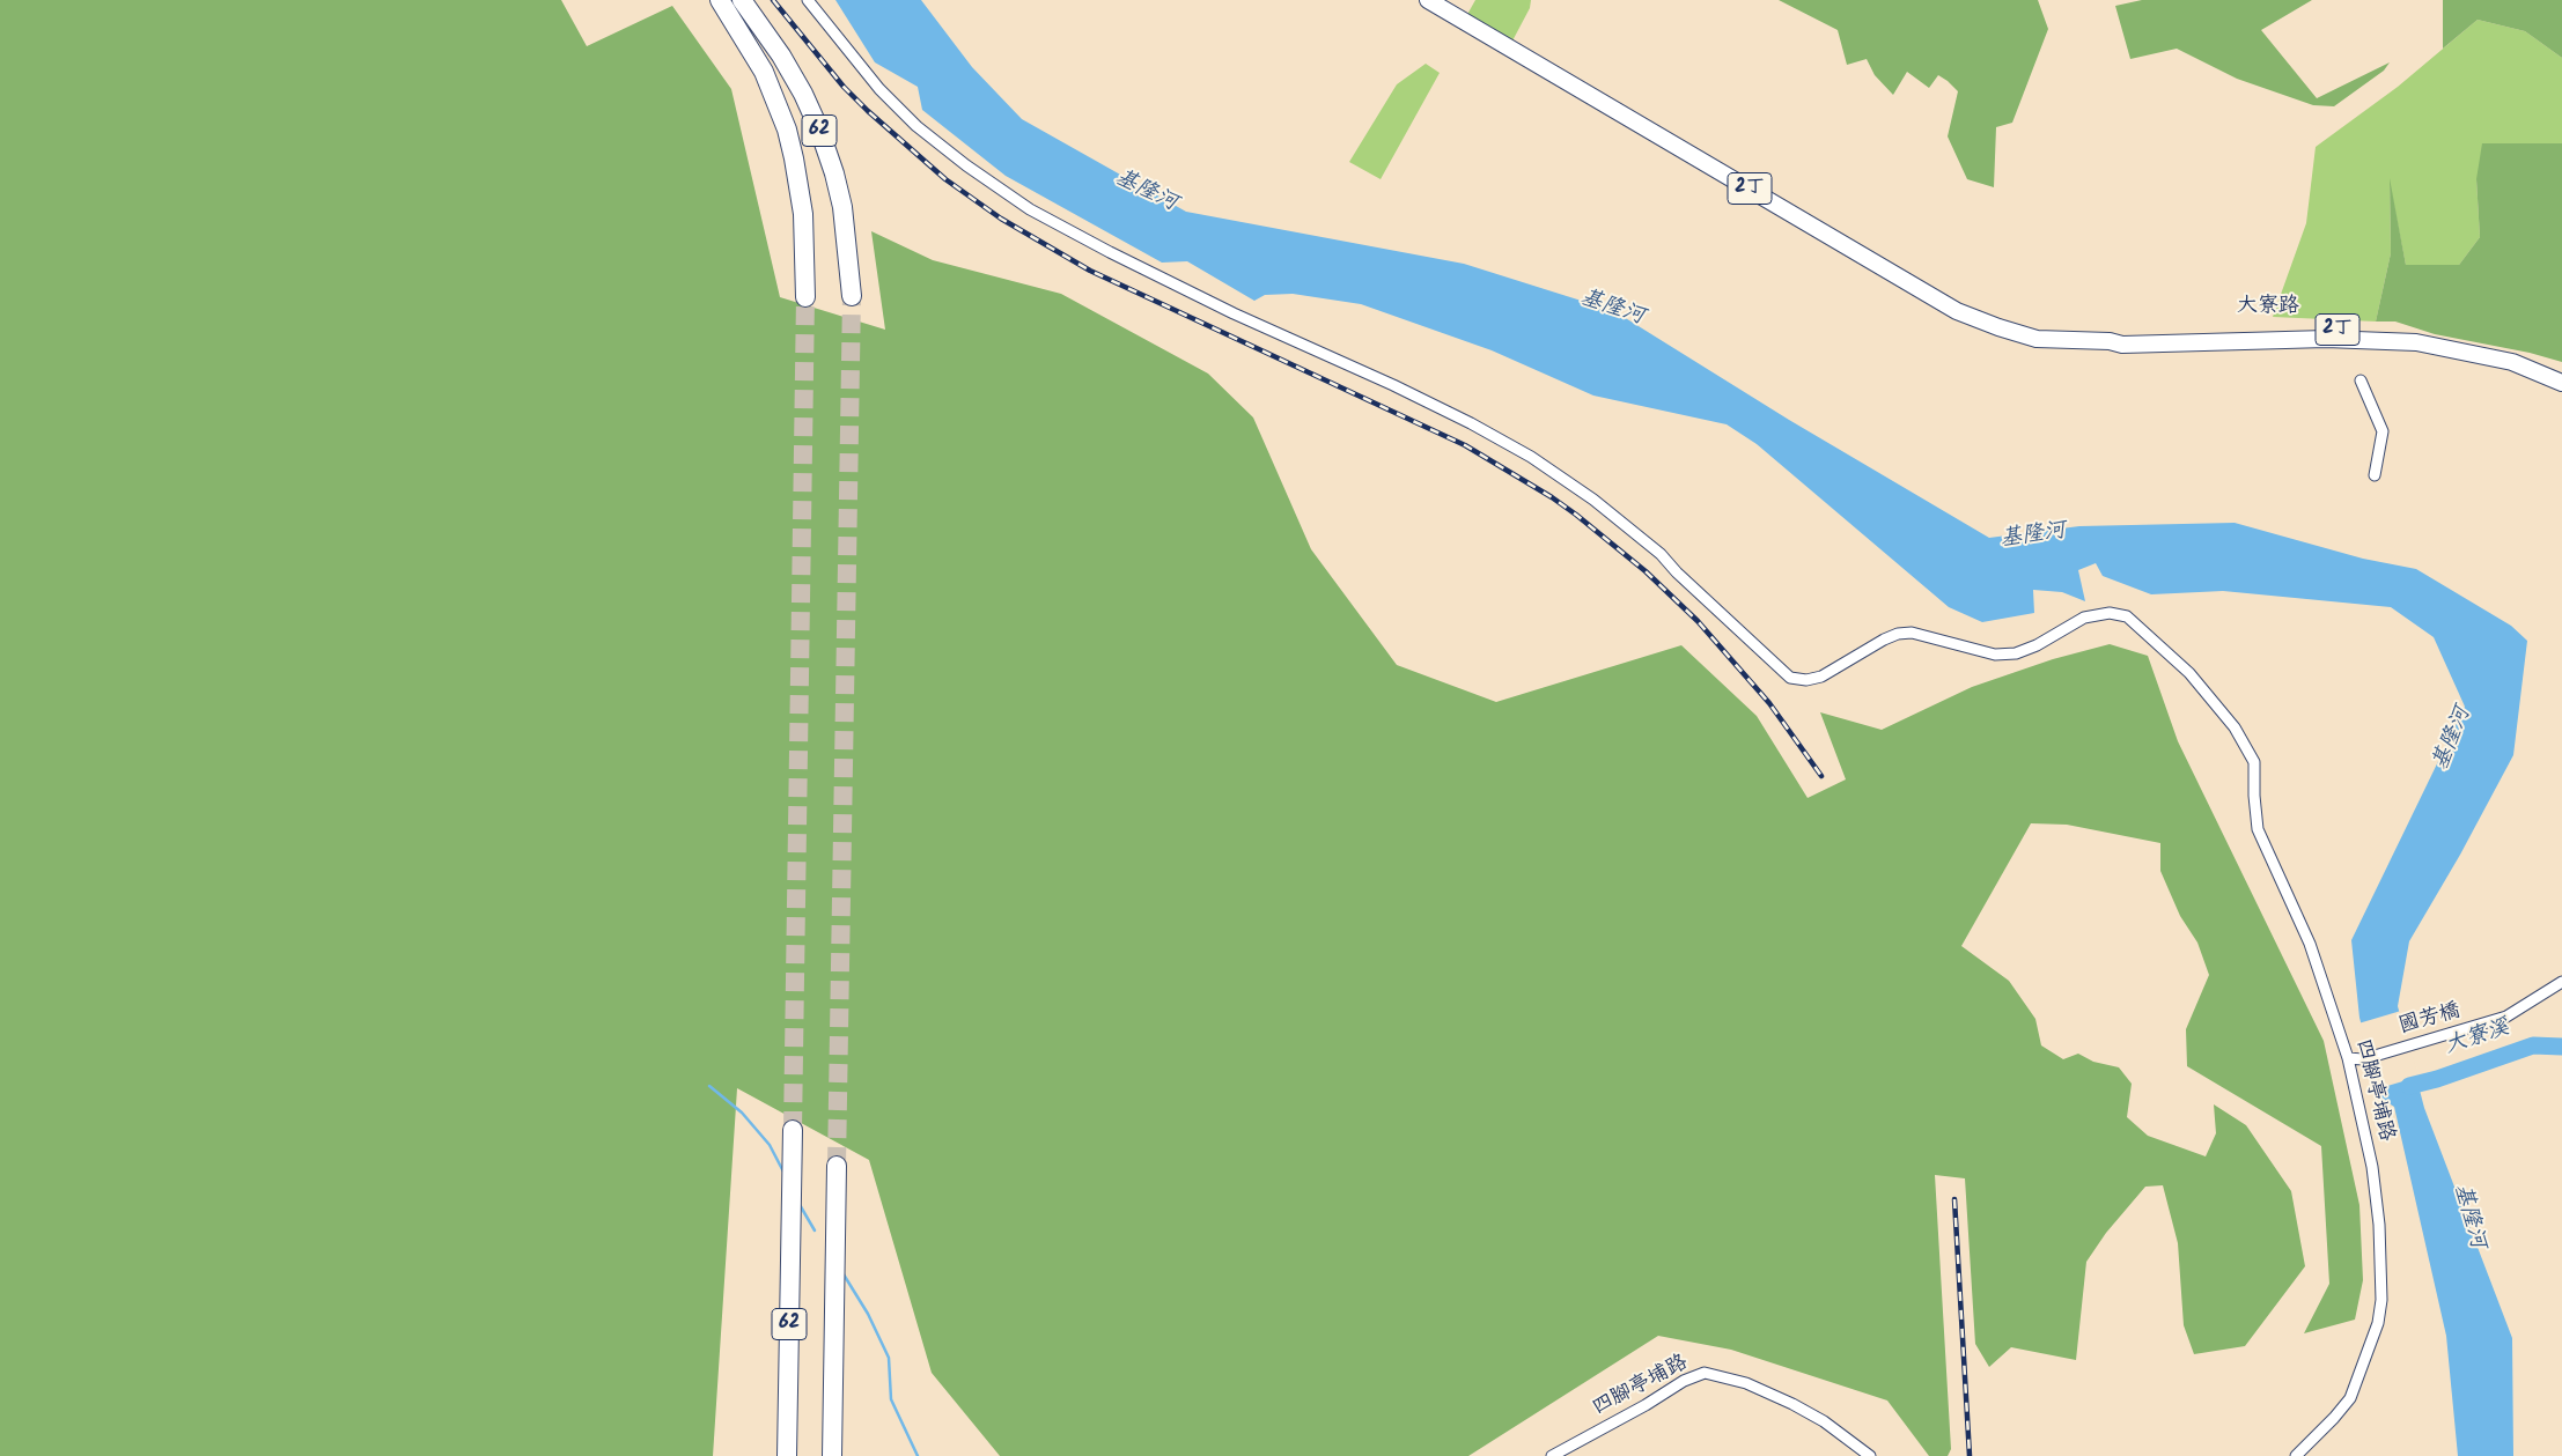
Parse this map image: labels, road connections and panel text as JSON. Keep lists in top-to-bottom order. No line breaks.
{"streets":{"highway":["62"],"main road":["2丁","大寮路"],"street":["國芳橋","四腳亭埔路"]},"crossings":[["國芳橋","四腳亭埔路"]],"water":["基隆河","大寮溪"]}
